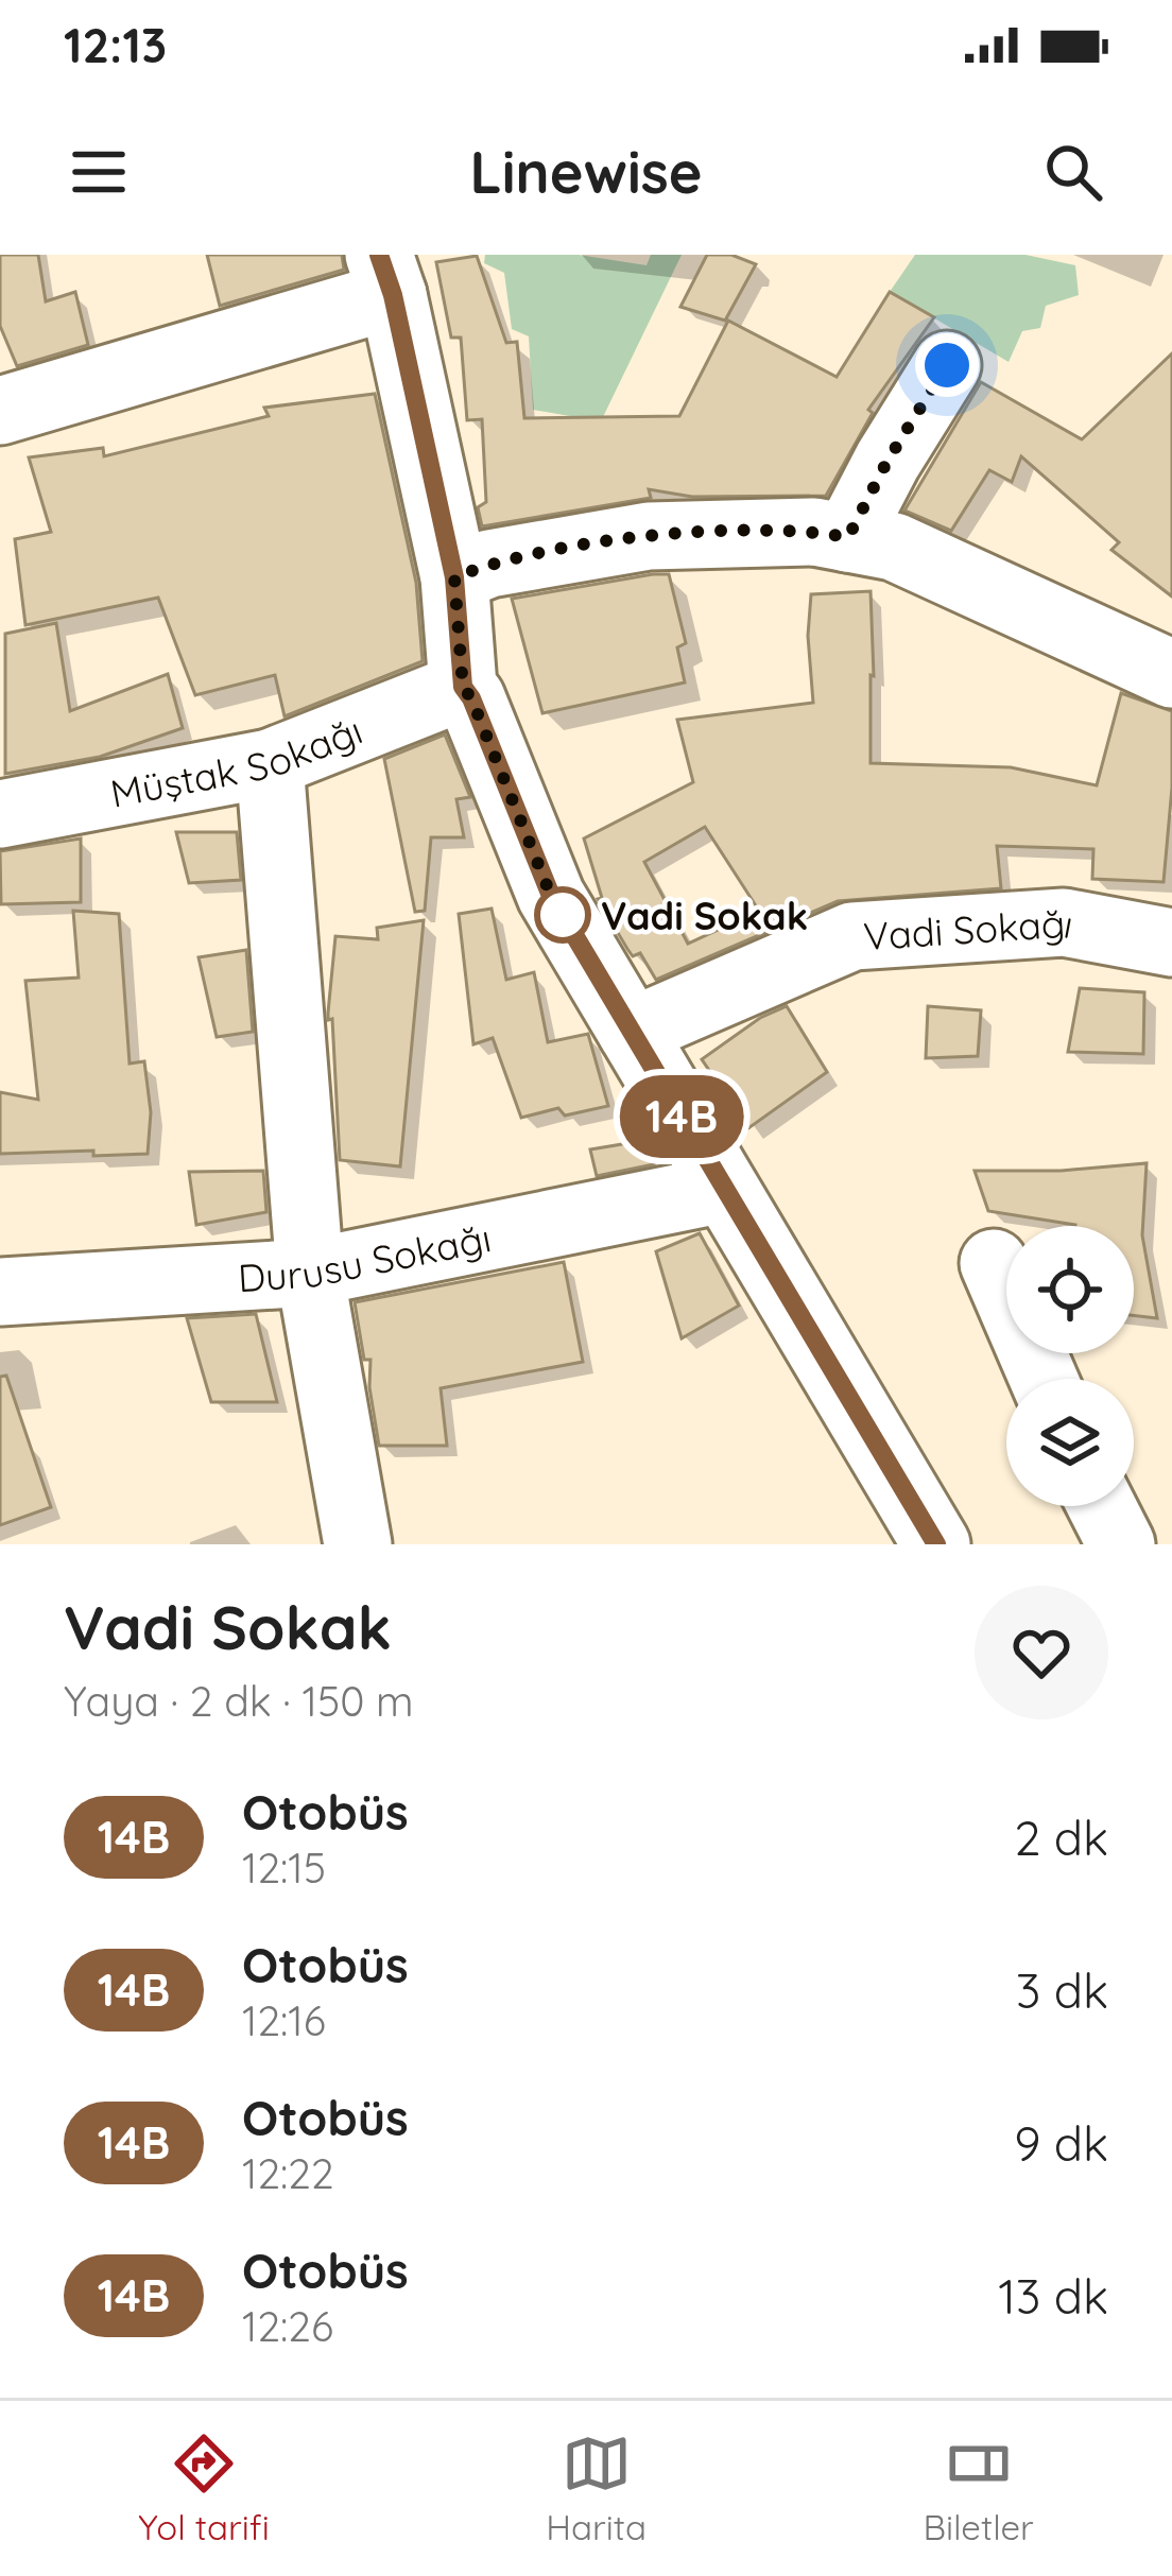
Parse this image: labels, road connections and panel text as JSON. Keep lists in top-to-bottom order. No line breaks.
{"streets":{"street":["Müştak Sokağı","Vadi Sokağı","Durusu Sokağı"]},"places":["Vadi Sokak"],"lines":["bus line 14B"],"page":{"status":"12:13","header":"Linewise","on_map":"14B","heading":["Vadi Sokak","Yaya · 2 dk · 150 m"],"list":[{"mark":"14B","name":"Otobüs","note":"12:15","value":"2 dk"},{"mark":"14B","name":"Otobüs","note":"12:16","value":"3 dk"},{"mark":"14B","name":"Otobüs","note":"12:22","value":"9 dk"},{"mark":"14B","name":"Otobüs","note":"12:26","value":"13 dk"}],"tabs":["Yol tarifi","Harita","Biletler"]}}
